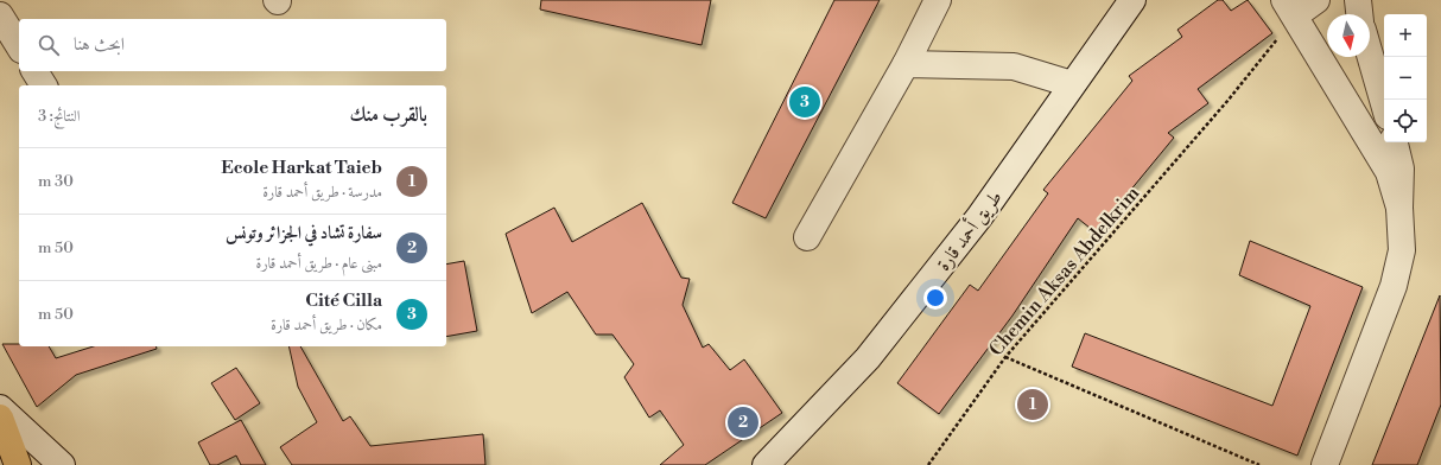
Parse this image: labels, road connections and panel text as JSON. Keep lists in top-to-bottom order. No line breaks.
{"streets":{"street":["طريق أحمد قارة"],"path":["Chemin Aksas Abdelkrim"]},"north":"bottom","page":{"map_buttons":["+","−"],"search":"ابحث هنا","pins":["3","1","2"],"heading":["بالقرب منك","النتائج: 3"],"list":[{"mark":"1","name":"Ecole Harkat Taieb","note":"مدرسة · طريق أحمد قارة","value":"30 m"},{"mark":"2","name":"سفارة تشاد في الجزائر وتونس","note":"مبنى عام · طريق أحمد قارة","value":"50 m"},{"mark":"3","name":"Cité Cilla","note":"مكان · طريق أحمد قارة","value":"50 m"}]}}
